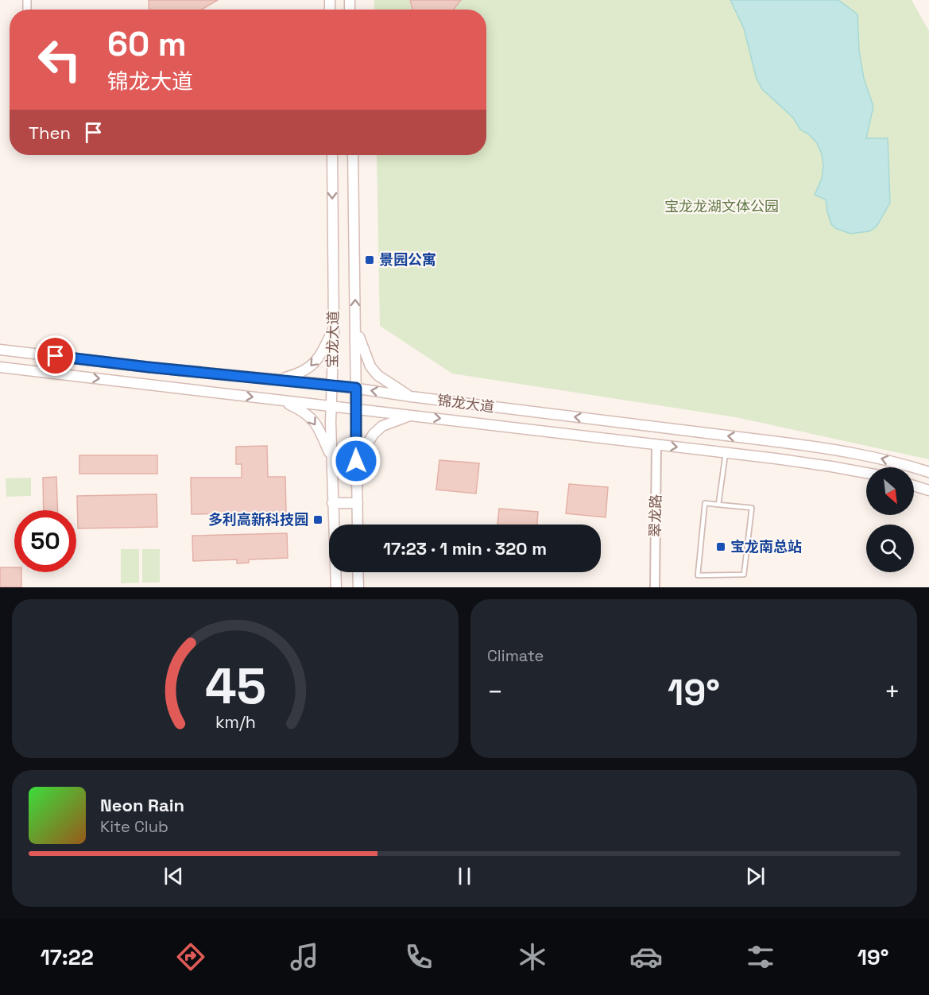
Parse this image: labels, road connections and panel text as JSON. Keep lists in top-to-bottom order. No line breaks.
{"streets":{"main road":["宝龙大道","锦龙大道"],"street":["翠龙路"]},"crossings":[["宝龙大道","锦龙大道"],["锦龙大道","翠龙路"]],"parks":["宝龙龙湖文体公园"],"places":{"transit":["景园公寓","多利高新科技园","宝龙南总站"]},"north":"bottom right","page":{"turn":["60 m","锦龙大道"],"then":"Then","limit":"50","trip":"17:23 · 1 min · 320 m","tile":"Climate","heat":["−","19°","+"],"song":["Neon Rain","Kite Club"],"tabs":["17:22","19°"],"gauge":["45","km/h"]}}
